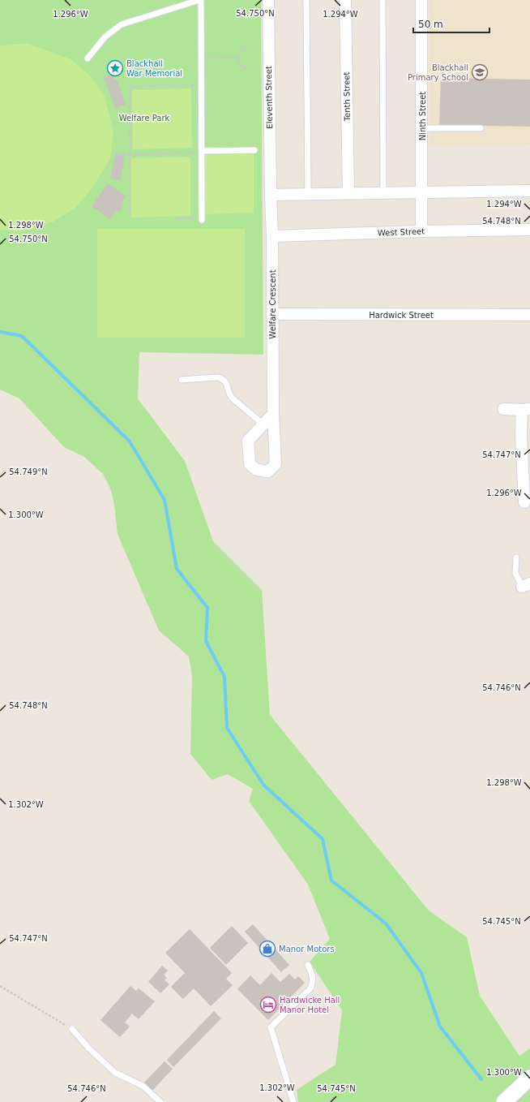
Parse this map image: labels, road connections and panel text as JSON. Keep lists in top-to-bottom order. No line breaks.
{"streets":{"street":["Tenth Street","Eleventh Street","Ninth Street","West Street","Welfare Crescent","Hardwick Street"]},"crossings":[["Eleventh Street","Welfare Crescent"],["Ninth Street","West Street"],["West Street","Welfare Crescent"],["Welfare Crescent","Hardwick Street"]],"parks":["Welfare Park"],"places":{"place":["Blackhall War Memorial"],"school or university":["Blackhall Primary School"],"shop":["Manor Motors"],"hotel":["Hardwicke Hall Manor Hotel"]},"scale_bar":"50 m","coordinates":["54.750°N","1.296°W","1.294°W","54.748°N","1.298°W","54.747°N","54.749°N","1.300°W","54.746°N","1.302°W","54.745°N"]}
